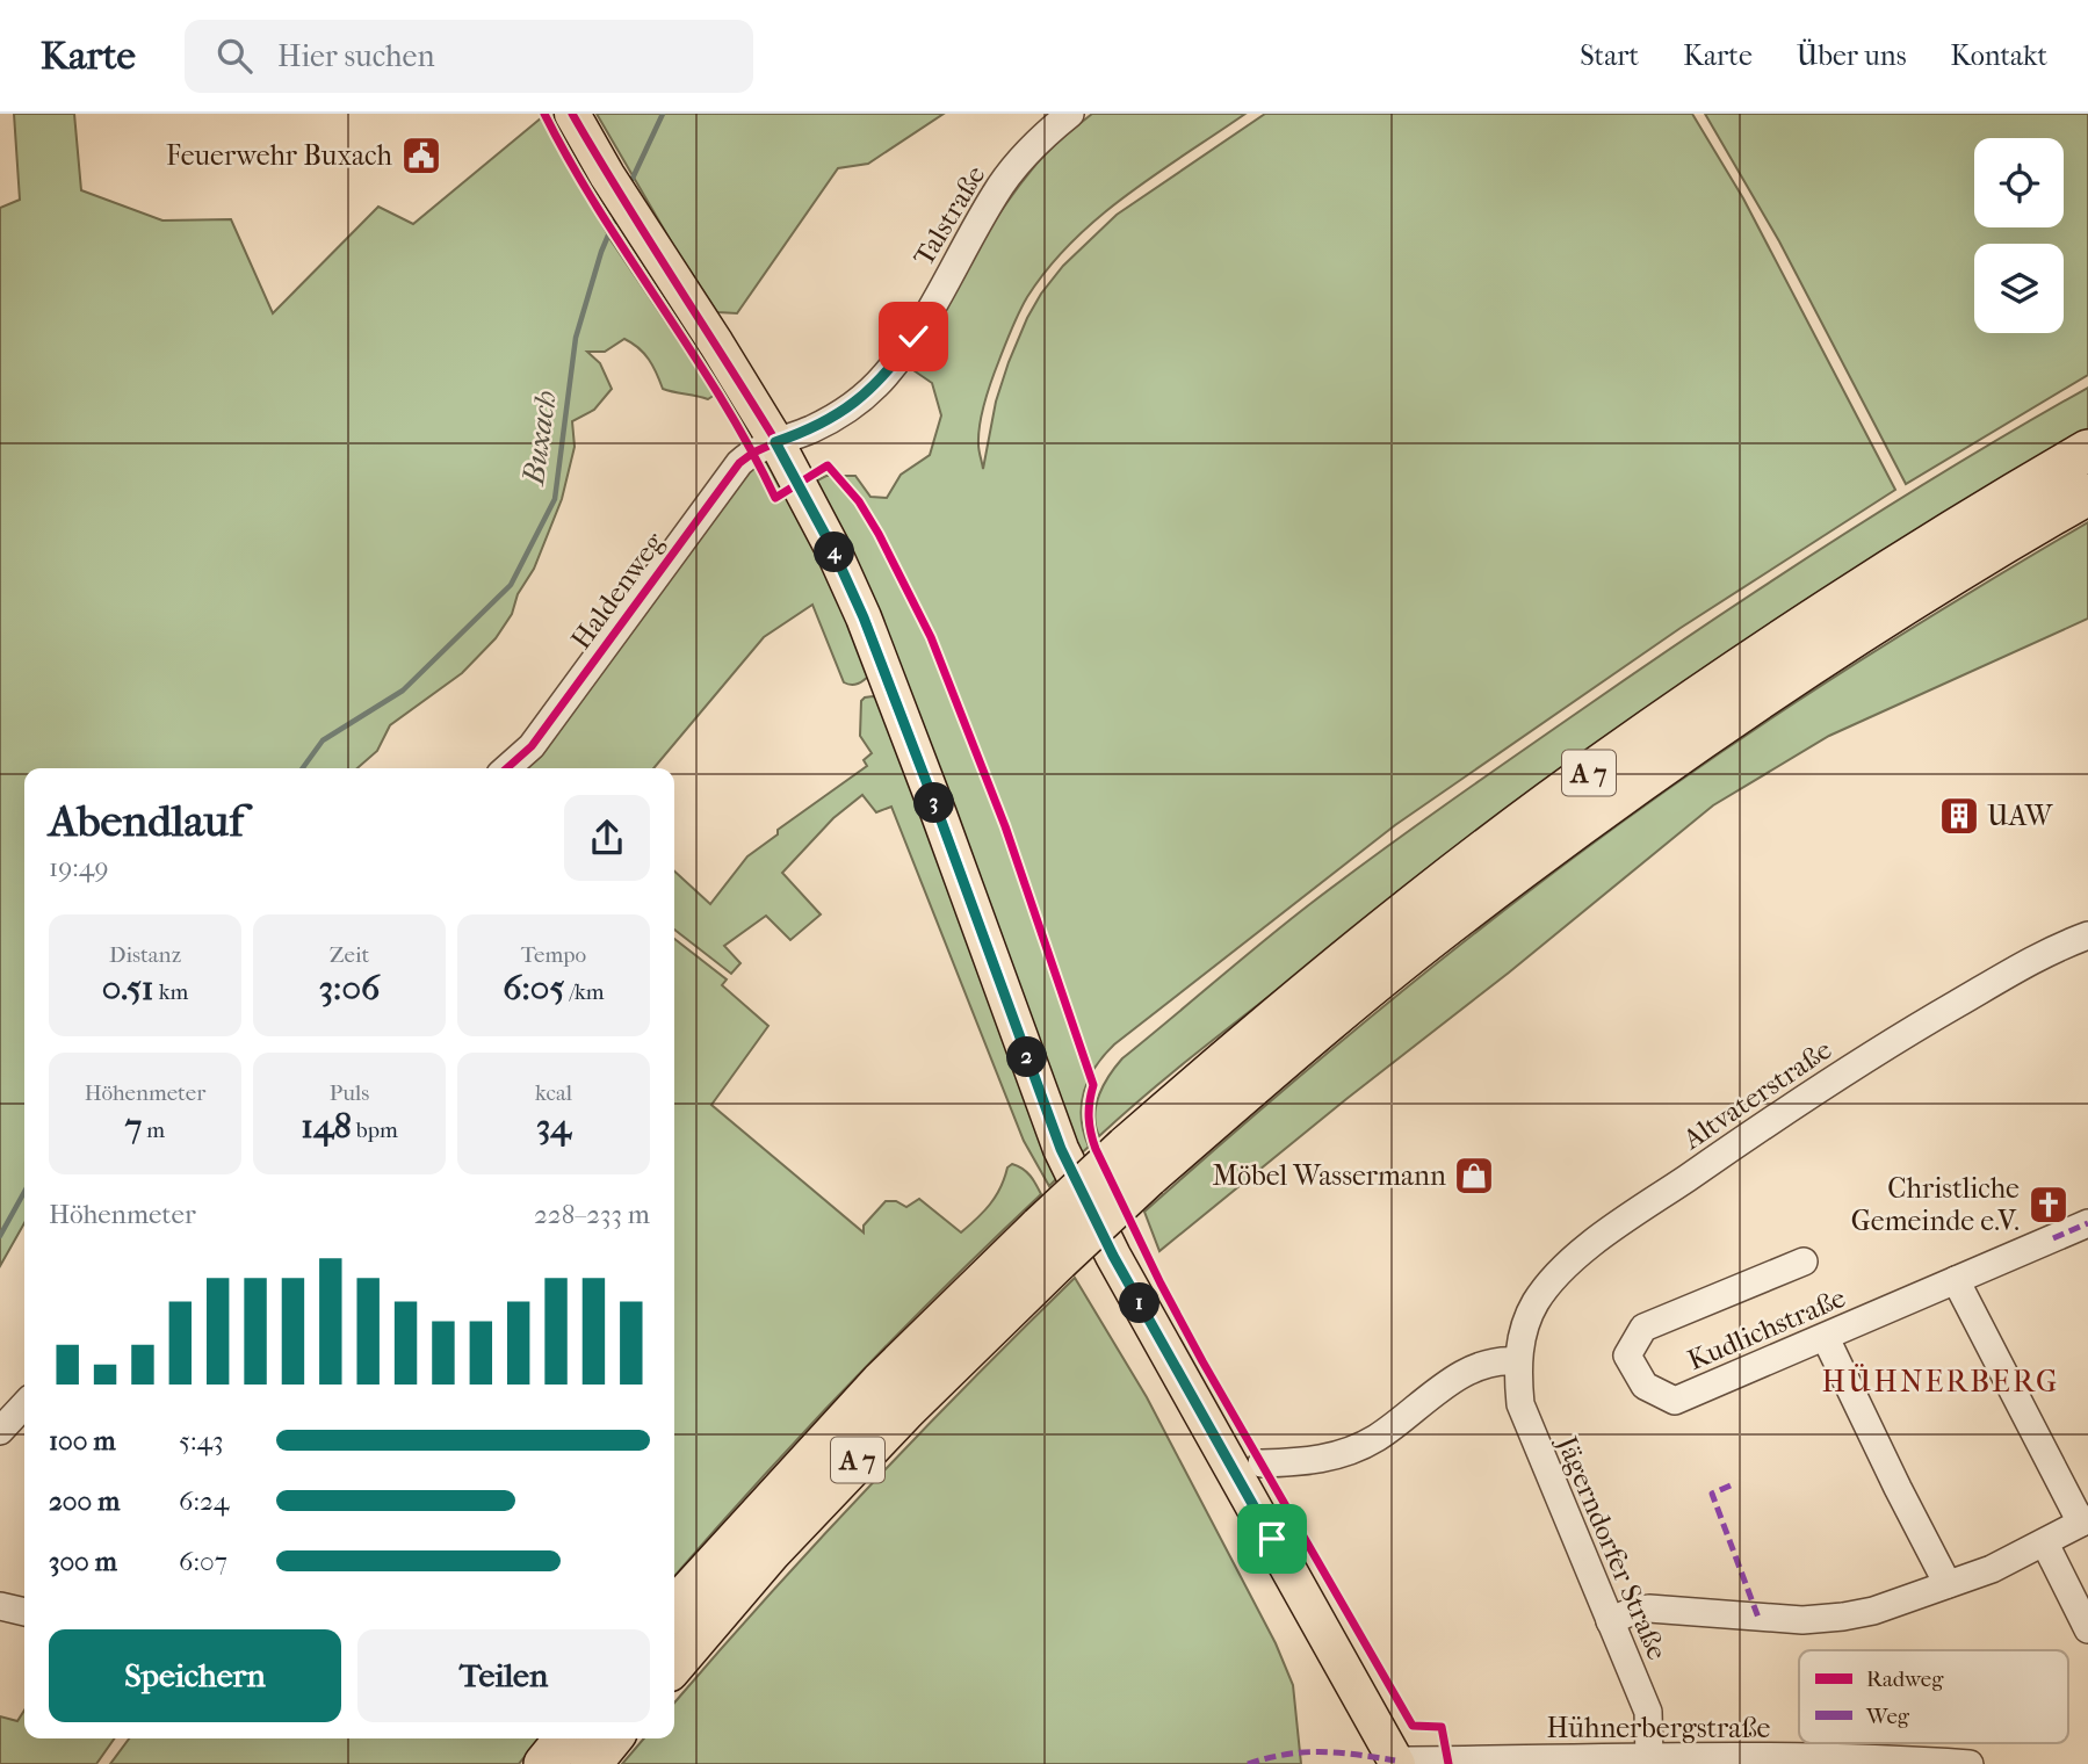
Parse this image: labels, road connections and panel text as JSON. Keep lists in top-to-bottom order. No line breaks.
{"streets":{"highway":["A 7"],"street":["Talstraße","Haldenweg","Altvaterstraße","Kudlichstraße","Jägerndorfer Straße","Hühnerbergstraße"]},"crossings":[["Talstraße","Haldenweg"],["Altvaterstraße","Jägerndorfer Straße"],["Jägerndorfer Straße","Hühnerbergstraße"]],"districts":["HÜHNERBERG"],"water":["Buxach"],"places":{"public building":["Feuerwehr Buxach"],"building":["UAW"],"shop":["Möbel Wassermann"],"church":["Christliche Gemeinde e.V."]},"legend":["Radweg","Weg"],"page":{"header":"Karte","search":"Hier suchen","nav":["Start","Karte","Über uns","Kontakt"],"pins":["4","3","2","1"],"heading":["Abendlauf","19:49"],"stats":[["Distanz","0.51 km"],["Zeit","3:06"],["Tempo","6:05 /km"],["Höhenmeter","7 m"],["Puls","148 bpm"],["kcal","34"]],"chart":["Höhenmeter","228–233 m"],"list":[{"name":"100 m","note":"5:43"},{"name":"200 m","note":"6:24"},{"name":"300 m","note":"6:07"}],"buttons":["Speichern","Teilen"]}}
